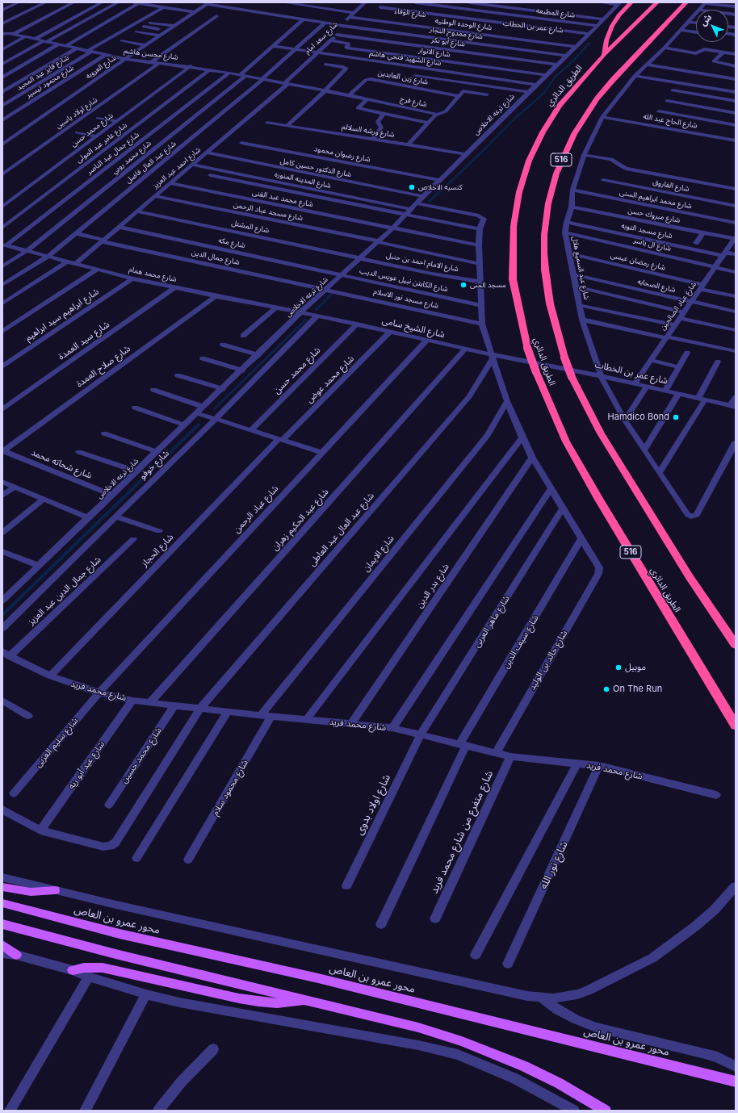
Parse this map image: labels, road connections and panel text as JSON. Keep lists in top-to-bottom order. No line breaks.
{"streets":{"highway":["الطريق الدائري","516"],"main road":["محور عمرو بن العاص"],"street":["شارع الوفاء","شارع المطبعه","شارع الوحده الوطنيه","شارع عمر بن الخطاب","شارع ممدوح النجار","شارع سعد امام","شارع أبو بكر","شارع الانوار","شارع محسن هاشم","شارع الشهيد فتحي هاشم","شارع العروبه","شارع فايز عبد المجيد","شارع زين العابدين","شارع محمود تيسير","شارع فرج","شارع اولاد ياسين","شارع ترعه الاخلاص","شارع الحاج عبد الله","شارع محمد حسن","شارع ورشه السلالم","شارع عامر عبد المولى","شارع جمال عبد الناصر","شارع رضوان محمود","شارع محمد روبي","شارع عبد العال فاضل","شارع احمد عبد العزيز","شارع الدكتور حسين كامل","شارع المدينه المنوره","شارع الفاروق","شارع محمد عبد الغنى","شارع محمد ابراهيم السنى","شارع مسجد عباد الرحمن","شارع مبروك حسن","شارع المشتل","شارع مسجد التوبه","شارع مكه","شارع ال ياسر","شارع جمال الدين","شارع رمضان عيسى","شارع الامام احمد بن حنبل","شارع عبد السميع هلال","شارع محمد همام","شارع الكابتن نبيل عويس الديب","شارع الصحابه","شارع مسجد نور الاسلام","شارع عباد الصالحين","شارع ابراهيم سيد ابراهيم","شارع الشيخ سامى","شارع سيد العمدة","شارع صلاح العمدة","شارع محمد عوض","شارع شحاته محمد","شارع خوفو","شارع عباد الرحمن","شارع عبد الحكيم زهران","شارع عبد العال عبد العاطى","شارع الحجاز","شارع الايمان","شارع بدر الدين","شارع جمال الدين عبد العزيز","شارع ماهر العربى","شارع سيف الدين","شارع خالد بن الوليد","شارع محمد فريد","شارع سليم العزبى","شارع محمد حسين","شارع عيد أبو ريه","شارع محمود سلام","شارع اولاد بدوى","شارع متفرع من شارع محمد فريد","شارع نور الله"]},"crossings":[["شارع الوفاء","شارع الوحده الوطنيه"],["شارع الوفاء","شارع ترعه الاخلاص"],["شارع المطبعه","شارع ترعه الاخلاص"],["شارع الوحده الوطنيه","شارع سعد امام"],["شارع الوحده الوطنيه","شارع ترعه الاخلاص"],["شارع عمر بن الخطاب","شارع ترعه الاخلاص"],["شارع عمر بن الخطاب","شارع عبد السميع هلال"],["شارع عمر بن الخطاب","شارع عباد الصالحين"],["شارع عمر بن الخطاب","شارع الشيخ سامى"],["شارع ممدوح النجار","شارع سعد امام"],["شارع ممدوح النجار","شارع العروبه"],["شارع ممدوح النجار","شارع ترعه الاخلاص"],["شارع ممدوح النجار","شارع محمد روبي"],["شارع ممدوح النجار","شارع عبد العال فاضل"],["شارع سعد امام","شارع أبو بكر"],["شارع سعد امام","شارع الانوار"],["شارع سعد امام","شارع محسن هاشم"],["شارع سعد امام","شارع الشهيد فتحي هاشم"],["شارع سعد امام","شارع احمد عبد العزيز"],["شارع أبو بكر","شارع ترعه الاخلاص"],["شارع الانوار","شارع ترعه الاخلاص"],["شارع محسن هاشم","شارع العروبه"],["شارع محسن هاشم","شارع فايز عبد المجيد"],["شارع محسن هاشم","شارع محمود تيسير"],["شارع محسن هاشم","شارع فرج"],["شارع محسن هاشم","شارع اولاد ياسين"],["شارع محسن هاشم","شارع محمد حسن"],["شارع محسن هاشم","شارع عامر عبد المولى"],["شارع محسن هاشم","شارع جمال عبد الناصر"],["شارع محسن هاشم","شارع محمد روبي"],["شارع محسن هاشم","شارع عبد العال فاضل"],["شارع محسن هاشم","شارع احمد عبد العزيز"],["شارع الشهيد فتحي هاشم","شارع ترعه الاخلاص"],["شارع الشهيد فتحي هاشم","شارع محمد روبي"],["شارع الشهيد فتحي هاشم","شارع عبد العال فاضل"],["شارع زين العابدين","شارع فرج"],["شارع فرج","شارع ورشه السلالم"],["شارع ترعه الاخلاص","شارع ورشه السلالم"],["شارع ترعه الاخلاص","شارع رضوان محمود"],["شارع ترعه الاخلاص","شارع الدكتور حسين كامل"],["شارع ترعه الاخلاص","شارع المدينه المنوره"],["شارع ترعه الاخلاص","شارع محمد عبد الغنى"],["شارع ترعه الاخلاص","شارع مسجد عباد الرحمن"],["شارع ترعه الاخلاص","شارع المشتل"],["شارع ترعه الاخلاص","شارع مكه"],["شارع ترعه الاخلاص","شارع جمال الدين"],["شارع ترعه الاخلاص","شارع الامام احمد بن حنبل"],["شارع ترعه الاخلاص","شارع محمد همام"],["شارع ترعه الاخلاص","شارع الكابتن نبيل عويس الديب"],["شارع ترعه الاخلاص","شارع مسجد نور الاسلام"],["شارع ترعه الاخلاص","شارع الشيخ سامى"],["شارع ترعه الاخلاص","شارع شحاته محمد"],["شارع الحاج عبد الله","شارع عبد السميع هلال"],["شارع محمد حسن","شارع الشيخ سامى"],["شارع جمال عبد الناصر","شارع محمد همام"],["شارع محمد روبي","شارع محمد همام"],["شارع عبد العال فاضل","شارع جمال الدين"],["شارع عبد العال فاضل","شارع محمد همام"],["شارع احمد عبد العزيز","شارع الدكتور حسين كامل"],["شارع احمد عبد العزيز","شارع المدينه المنوره"],["شارع احمد عبد العزيز","شارع محمد عبد الغنى"],["شارع احمد عبد العزيز","شارع مسجد عباد الرحمن"],["شارع احمد عبد العزيز","شارع المشتل"],["شارع احمد عبد العزيز","شارع مكه"],["شارع احمد عبد العزيز","شارع جمال الدين"],["شارع احمد عبد العزيز","شارع محمد همام"],["شارع محمد ابراهيم السنى","شارع عبد السميع هلال"],["شارع مبروك حسن","شارع عبد السميع هلال"],["شارع مبروك حسن","شارع عباد الصالحين"],["شارع المشتل","شارع الامام احمد بن حنبل"],["شارع مسجد التوبه","شارع عبد السميع هلال"],["شارع مسجد التوبه","شارع عباد الصالحين"],["شارع مكه","شارع الكابتن نبيل عويس الديب"],["شارع ال ياسر","شارع عبد السميع هلال"],["شارع ال ياسر","شارع عباد الصالحين"],["شارع جمال الدين","شارع مسجد نور الاسلام"],["شارع رمضان عيسى","شارع عبد السميع هلال"],["شارع رمضان عيسى","شارع عباد الصالحين"],["شارع عبد السميع هلال","شارع الصحابه"],["شارع محمد همام","شارع ابراهيم سيد ابراهيم"],["شارع محمد همام","شارع الشيخ سامى"],["شارع محمد همام","شارع سيد العمدة"],["شارع محمد همام","شارع صلاح العمدة"],["شارع الصحابه","شارع عباد الصالحين"],["شارع الشيخ سامى","شارع محمد عوض"],["شارع الشيخ سامى","شارع خوفو"],["شارع الشيخ سامى","شارع عباد الرحمن"],["شارع الشيخ سامى","شارع عبد الحكيم زهران"],["شارع الشيخ سامى","شارع عبد العال عبد العاطى"],["شارع صلاح العمدة","شارع شحاته محمد"],["شارع محمد عوض","شارع الحجاز"],["شارع عباد الرحمن","شارع محمد فريد"],["شارع عباد الرحمن","شارع سليم العزبى"],["شارع عبد الحكيم زهران","شارع محمد فريد"],["شارع عبد العال عبد العاطى","شارع محمد فريد"],["شارع عبد العال عبد العاطى","شارع عيد أبو ريه"],["شارع الحجاز","شارع محمد فريد"],["شارع الايمان","شارع محمد فريد"],["شارع بدر الدين","شارع محمد فريد"],["شارع جمال الدين عبد العزيز","شارع محمد فريد"],["شارع ماهر العربى","شارع محمد فريد"],["شارع ماهر العربى","شارع اولاد بدوى"],["شارع سيف الدين","شارع خالد بن الوليد"],["شارع سيف الدين","شارع محمد فريد"],["شارع خالد بن الوليد","شارع محمد فريد"],["شارع محمد فريد","شارع سليم العزبى"],["شارع محمد فريد","شارع محمد حسين"],["شارع محمد فريد","شارع عيد أبو ريه"],["شارع محمد فريد","شارع محمود سلام"],["شارع محمد فريد","شارع اولاد بدوى"],["شارع محمد فريد","شارع متفرع من شارع محمد فريد"],["شارع محمد فريد","شارع نور الله"]],"places":["كنسيه الاخلاص","مسجد المنى","Hamdico Bond","موبيل","On The Run"],"north":"top left"}
